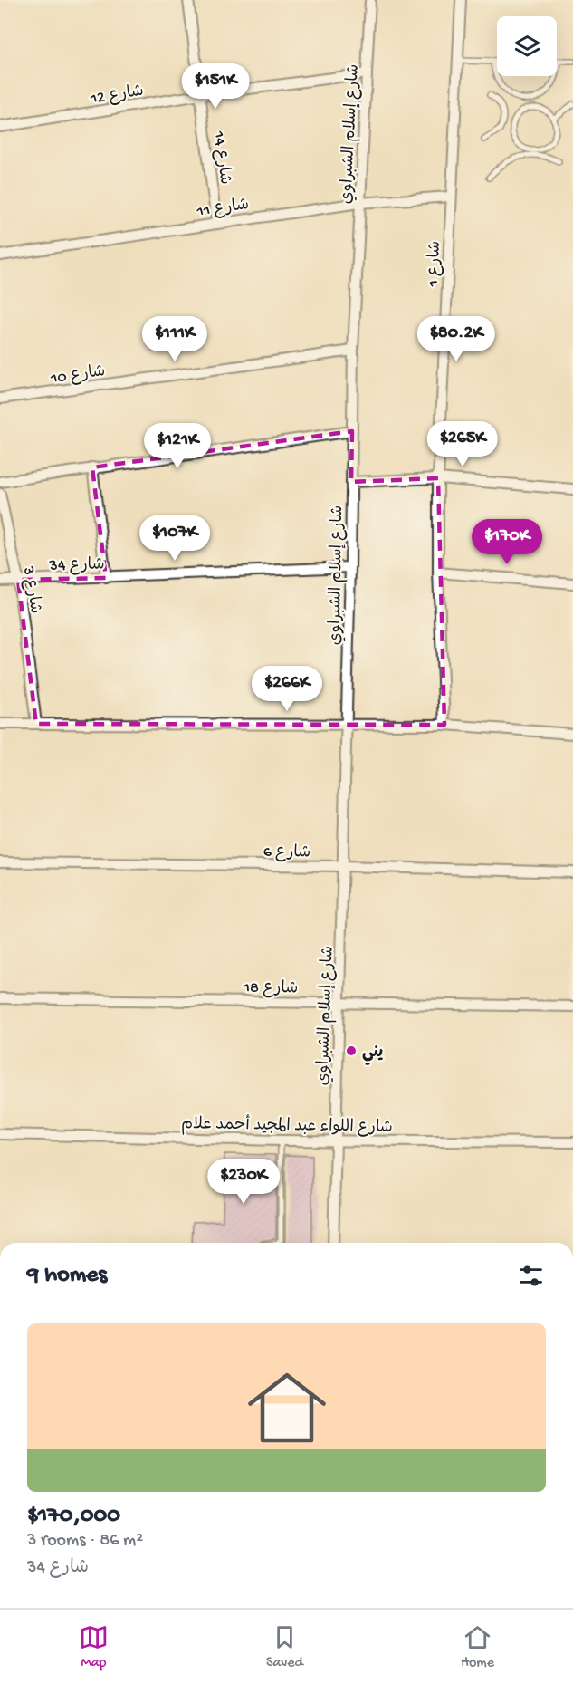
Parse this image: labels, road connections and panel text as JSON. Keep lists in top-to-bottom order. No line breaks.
{"streets":{"street":["شارع 12","شارع إسلام الشبراوي","شارع 14","شارع 11","شارع 1","شارع 10","شارع 34","شارع 3","شارع 6","شارع 18","شارع اللواء عبد المجيد أحمد علام"]},"crossings":[["شارع 12","شارع إسلام الشبراوي"],["شارع 12","شارع 14"],["شارع إسلام الشبراوي","شارع 11"],["شارع إسلام الشبراوي","شارع 10"],["شارع إسلام الشبراوي","شارع 34"],["شارع إسلام الشبراوي","شارع 6"],["شارع إسلام الشبراوي","شارع 18"],["شارع إسلام الشبراوي","شارع اللواء عبد المجيد أحمد علام"],["شارع 14","شارع 11"],["شارع 11","شارع 1"],["شارع 34","شارع 3"]],"places":["يني"],"page":{"price":["$151K","$111K","$80.2K","$265K","$121K","$107K","$170K","$266K","$230K"],"heading":"9 homes","list":[{"name":"$170,000","note":"3 rooms · 86 m² · شارع 34"}],"tabs":["Map","Saved","Home"]}}
